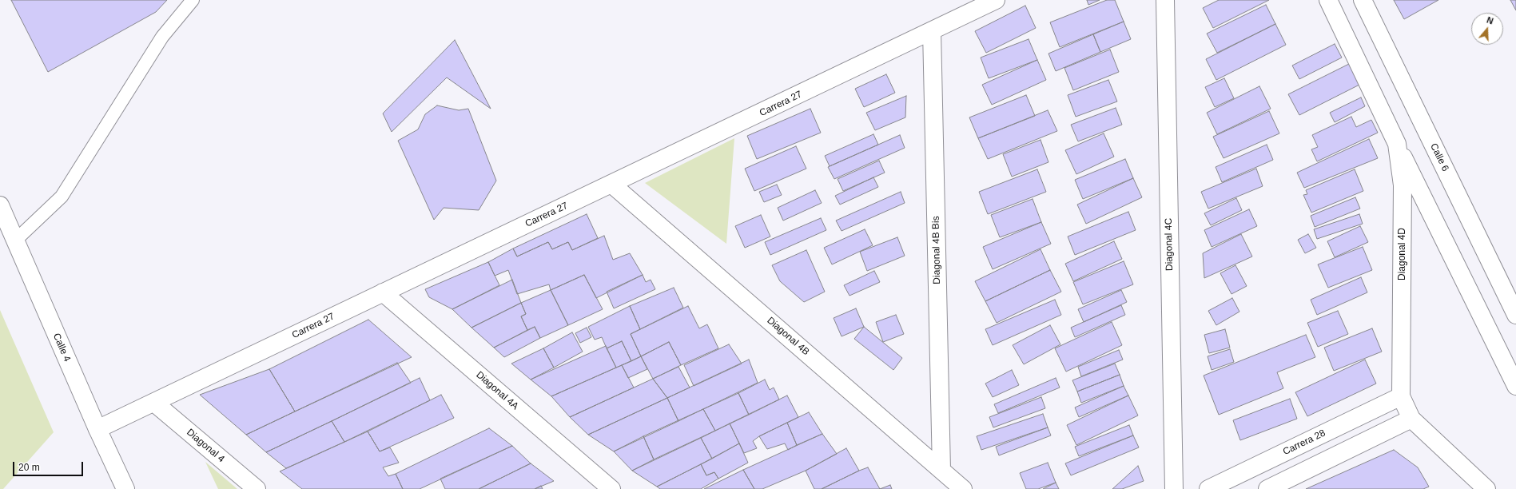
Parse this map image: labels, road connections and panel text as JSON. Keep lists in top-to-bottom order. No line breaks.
{"streets":{"street":["Carrera 27","Calle 6","Diagonal 4C","Diagonal 4B Bis","Diagonal 4D","Diagonal 4B","Calle 4","Diagonal 4A","Carrera 28","Diagonal 4"]},"crossings":[["Carrera 27","Diagonal 4B Bis"],["Carrera 27","Diagonal 4B"],["Carrera 27","Calle 4"],["Carrera 27","Diagonal 4A"],["Carrera 27","Diagonal 4"],["Diagonal 4B Bis","Diagonal 4B"],["Diagonal 4D","Carrera 28"]],"scale_bar":"20 m","north":"top"}
